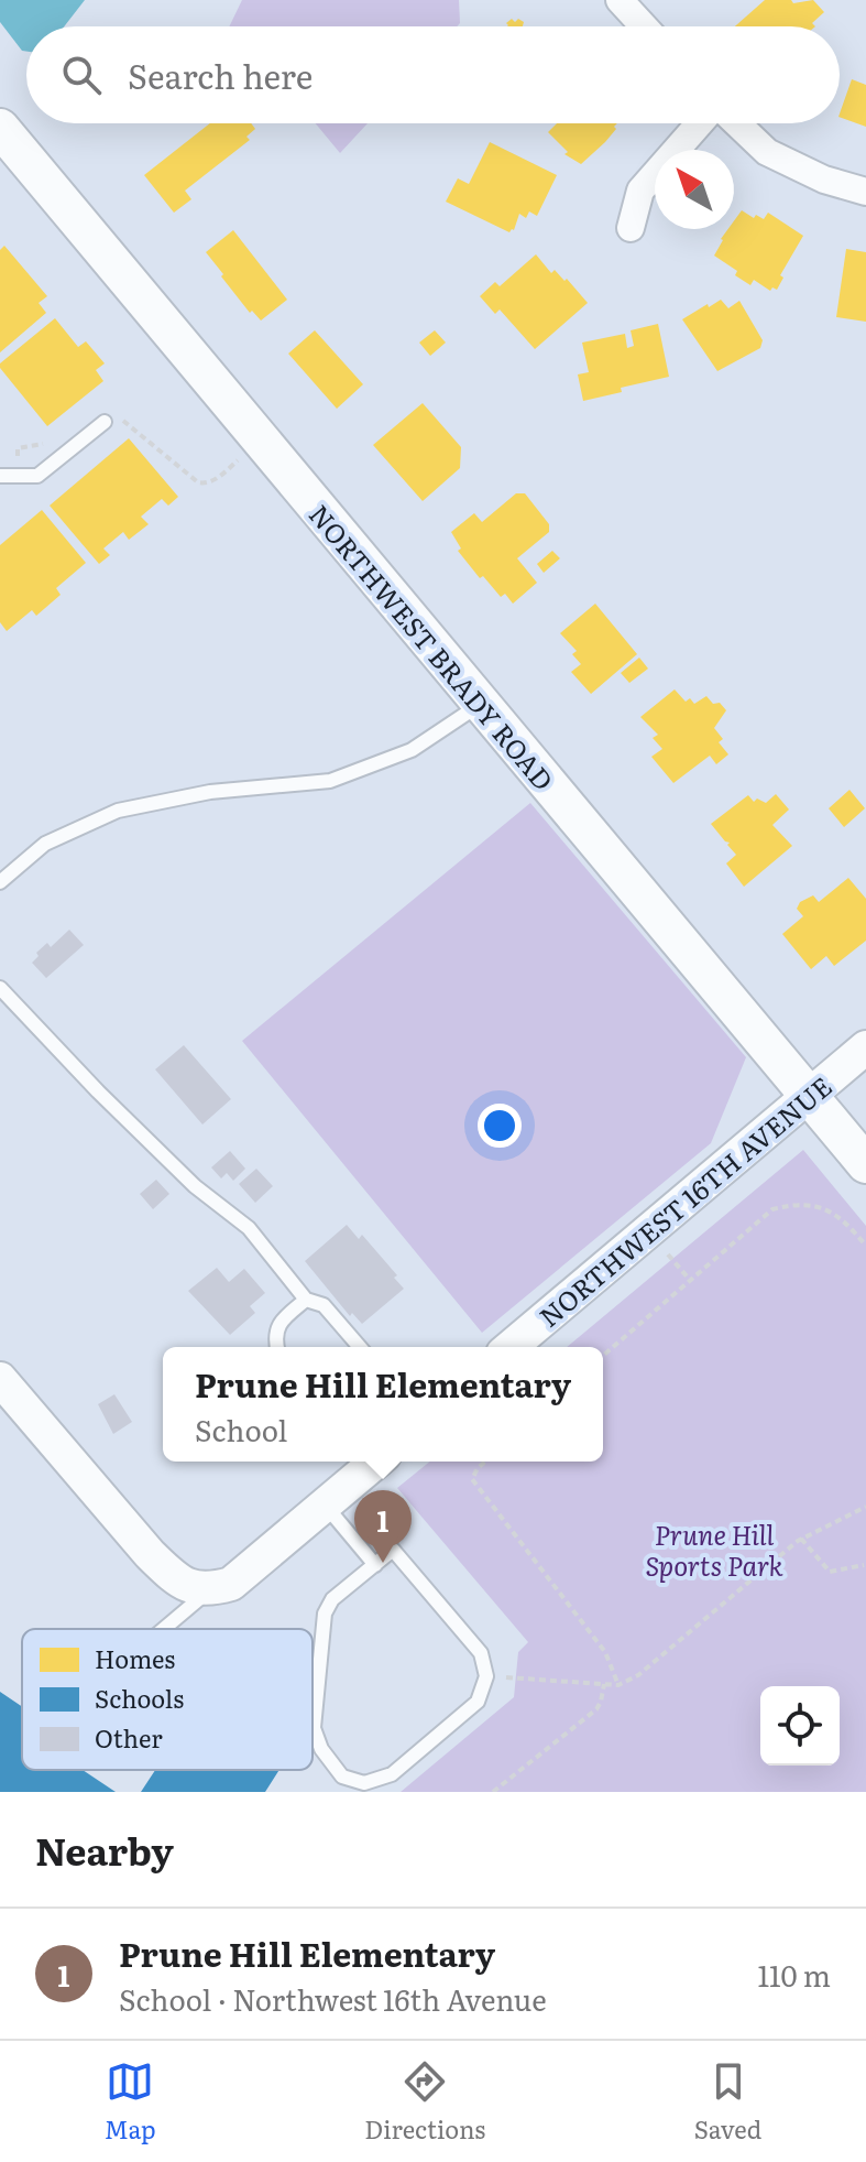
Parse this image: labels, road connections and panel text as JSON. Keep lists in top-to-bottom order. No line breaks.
{"streets":{"main road":["NORTHWEST BRADY ROAD"],"street":["NORTHWEST 16TH AVENUE"]},"crossings":[["NORTHWEST BRADY ROAD","NORTHWEST 16TH AVENUE"]],"parks":["Prune Hill Sports Park"],"legend":["Homes","Schools","Other"],"north":"top left","page":{"search":"Search here","popup":["Prune Hill Elementary","School"],"pins":"1","heading":"Nearby","list":[{"mark":"1","name":"Prune Hill Elementary","note":"School · Northwest 16th Avenue","value":"110 m"}],"nav":["Map","Directions","Saved"]}}
